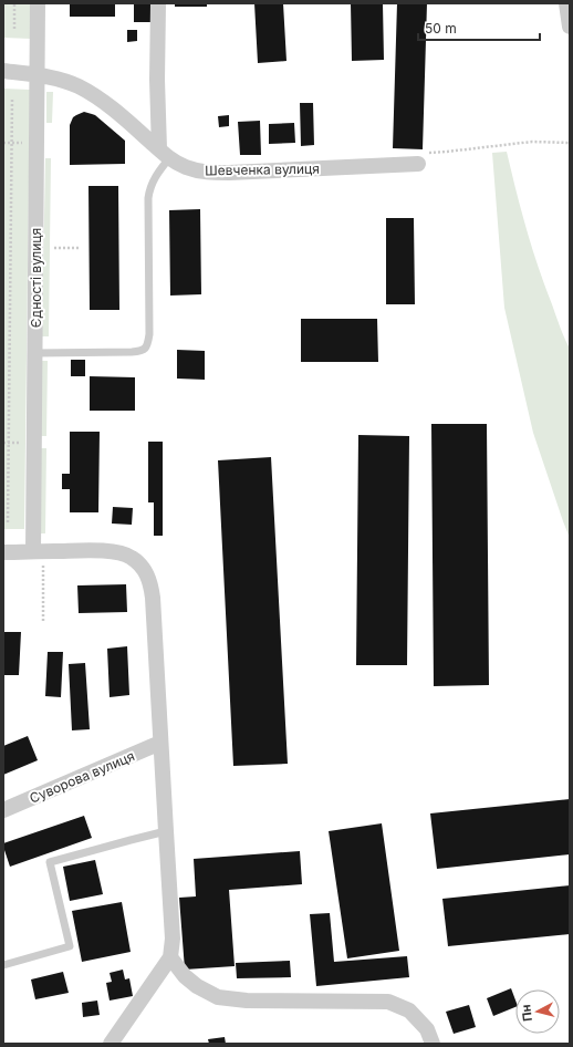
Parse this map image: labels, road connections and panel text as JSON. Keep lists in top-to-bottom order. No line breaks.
{"streets":{"street":["Шевченка вулиця","Єдності вулиця","Суворова вулиця"]},"crossings":[["Шевченка вулиця","Єдності вулиця"]],"scale_bar":"50 m","north":"left"}
